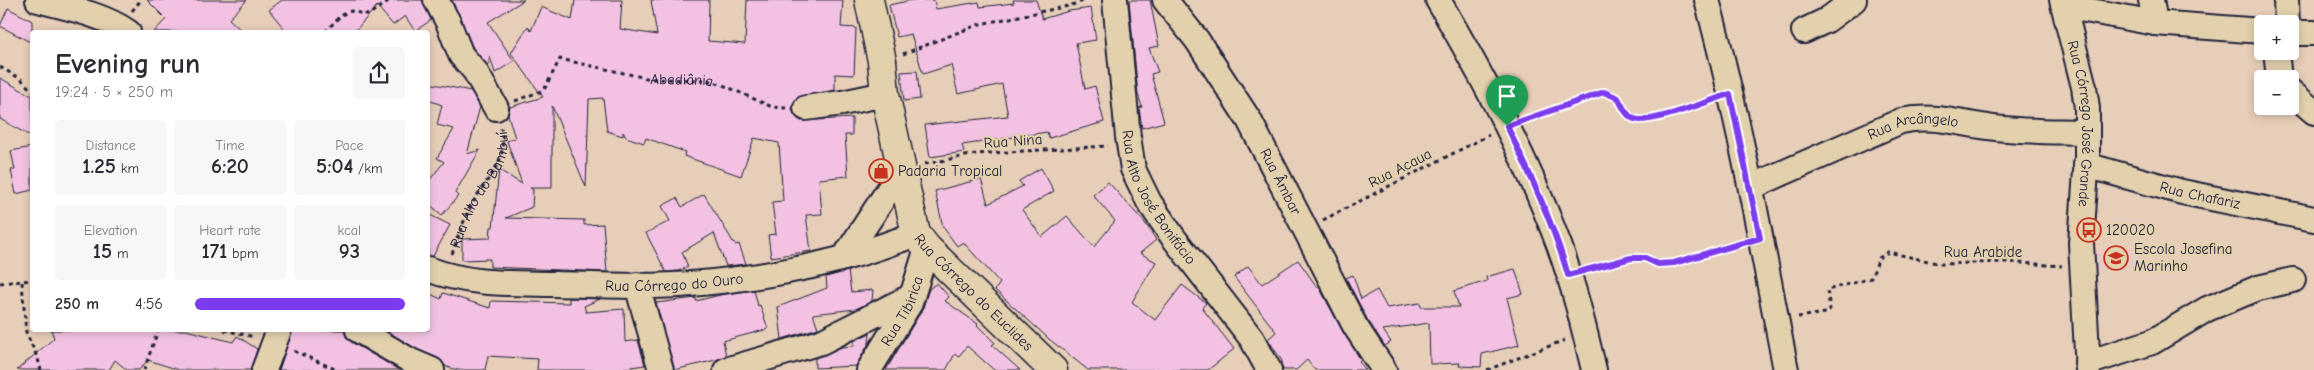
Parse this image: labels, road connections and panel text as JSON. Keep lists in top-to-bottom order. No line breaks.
{"streets":{"main road":["Rua Córrego do Euclides"],"street":["Rua Córrego José Grande","Rua Arcângelo","Rua Âmbar","Rua Alto do Bambuí","Rua Chafariz","Rua Alto José Bonifácio","Rua Córrego do Ouro","Rua Tibirica"],"path":["Abadiânia","Rua Nina","Rua Acaua","Rua Arabide"]},"crossings":[["Abadiânia","Rua Alto do Bambuí"],["Rua Córrego José Grande","Rua Arcângelo"],["Rua Córrego José Grande","Rua Chafariz"],["Rua Córrego José Grande","Rua Arabide"],["Rua Nina","Rua Alto José Bonifácio"],["Rua Nina","Rua Córrego do Euclides"],["Rua Acaua","Rua Âmbar"],["Rua Alto do Bambuí","Rua Córrego do Ouro"],["Rua Córrego do Ouro","Rua Córrego do Euclides"],["Rua Córrego do Ouro","Rua Tibirica"],["Rua Córrego do Euclides","Rua Tibirica"]],"places":{"shop":["Padaria Tropical"],"bus stop":["120020"],"school or university":["Escola Josefina Marinho"]},"page":{"map_buttons":["+","−"],"heading":["Evening run","19:24 · 5 × 250 m"],"stats":[["Distance","1.25 km"],["Time","6:20"],["Pace","5:04 /km"],["Elevation","15 m"],["Heart rate","171 bpm"],["kcal","93"]],"list":[{"name":"250 m","note":"4:56"}]}}
